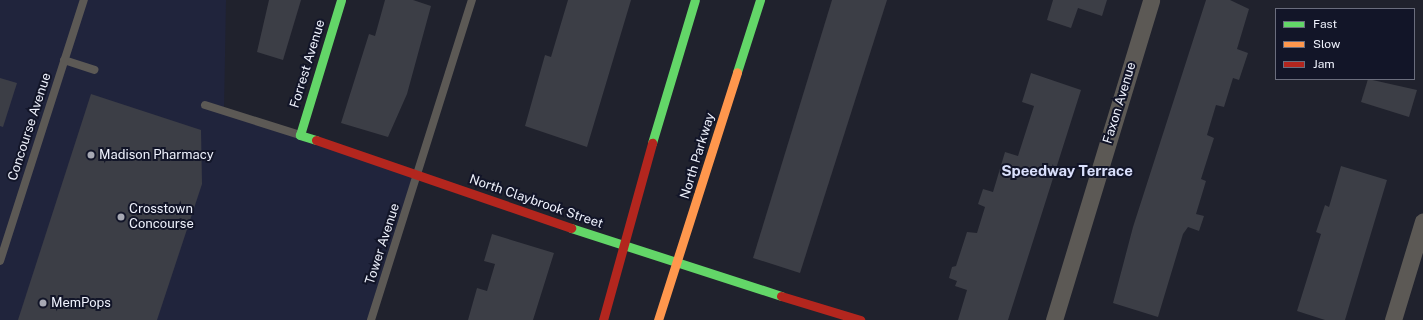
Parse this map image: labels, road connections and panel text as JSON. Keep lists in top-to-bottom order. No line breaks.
{"streets":{"main road":["Forrest Avenue","North Parkway","North Claybrook Street"],"street":["Faxon Avenue"],"lane":["Concourse Avenue","Tower Avenue"]},"crossings":[["Forrest Avenue","North Claybrook Street"],["North Parkway","North Claybrook Street"],["North Claybrook Street","Tower Avenue"]],"districts":["Speedway Terrace"],"places":["Madison Pharmacy","Crosstown Concourse","MemPops"],"legend":["Fast","Slow","Jam"]}
